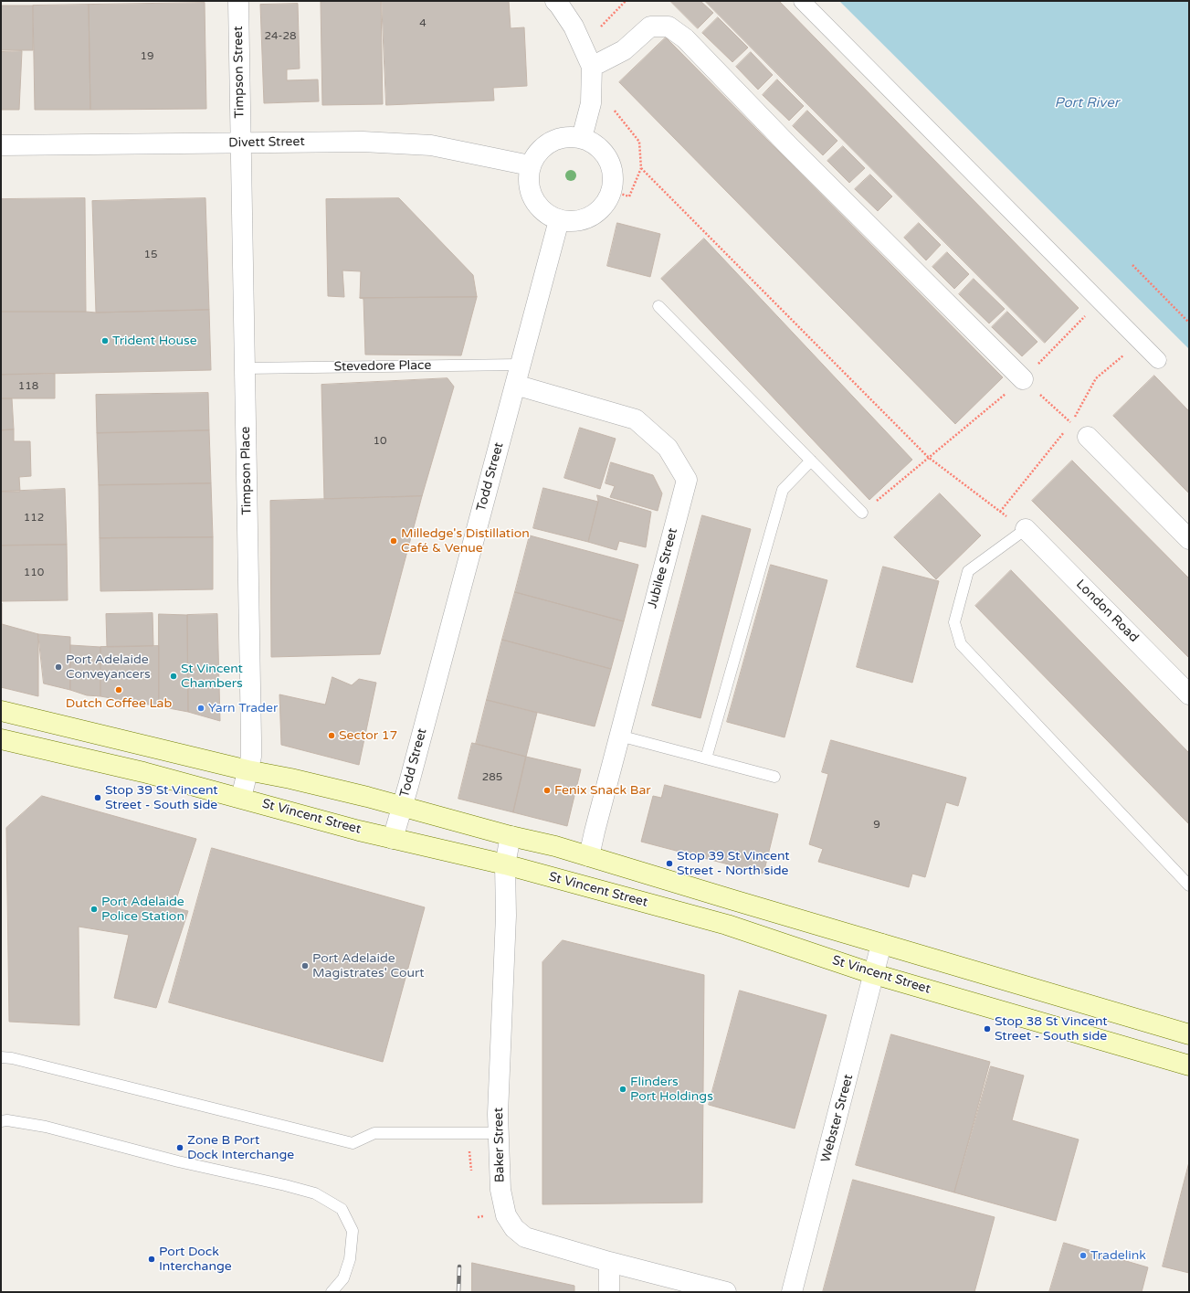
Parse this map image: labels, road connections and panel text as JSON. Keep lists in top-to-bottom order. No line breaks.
{"streets":{"main road":["St Vincent Street"],"street":["Timpson Street","Divett Street","Timpson Place","Todd Street","Jubilee Street","London Road","Webster Street","Baker Street"],"lane":["Stevedore Place"]},"crossings":[["Timpson Street","Divett Street"],["Timpson Street","Timpson Place"],["Divett Street","Timpson Place"],["Divett Street","Todd Street"],["Stevedore Place","Timpson Place"],["Stevedore Place","Todd Street"],["Timpson Place","St Vincent Street"],["Todd Street","Jubilee Street"],["Todd Street","St Vincent Street"],["St Vincent Street","Webster Street"],["St Vincent Street","Baker Street"]],"water":["Port River"],"places":["Trident House","Milledge's Distillation Café & Venue","Port Adelaide Conveyancers","St Vincent Chambers","Dutch Coffee Lab","Yarn Trader","Sector 17","Fenix Snack Bar","Stop 39 St Vincent Street - South side","Stop 39 St Vincent Street - North side","Port Adelaide Police Station","Port Adelaide Magistrates' Court","Stop 38 St Vincent Street - South side","Flinders Port Holdings","Zone B Port Dock Interchange","Tradelink","Port Dock Interchange"],"house_numbers":["4","24-28","19","15","118","10","112","110","285","9"]}
